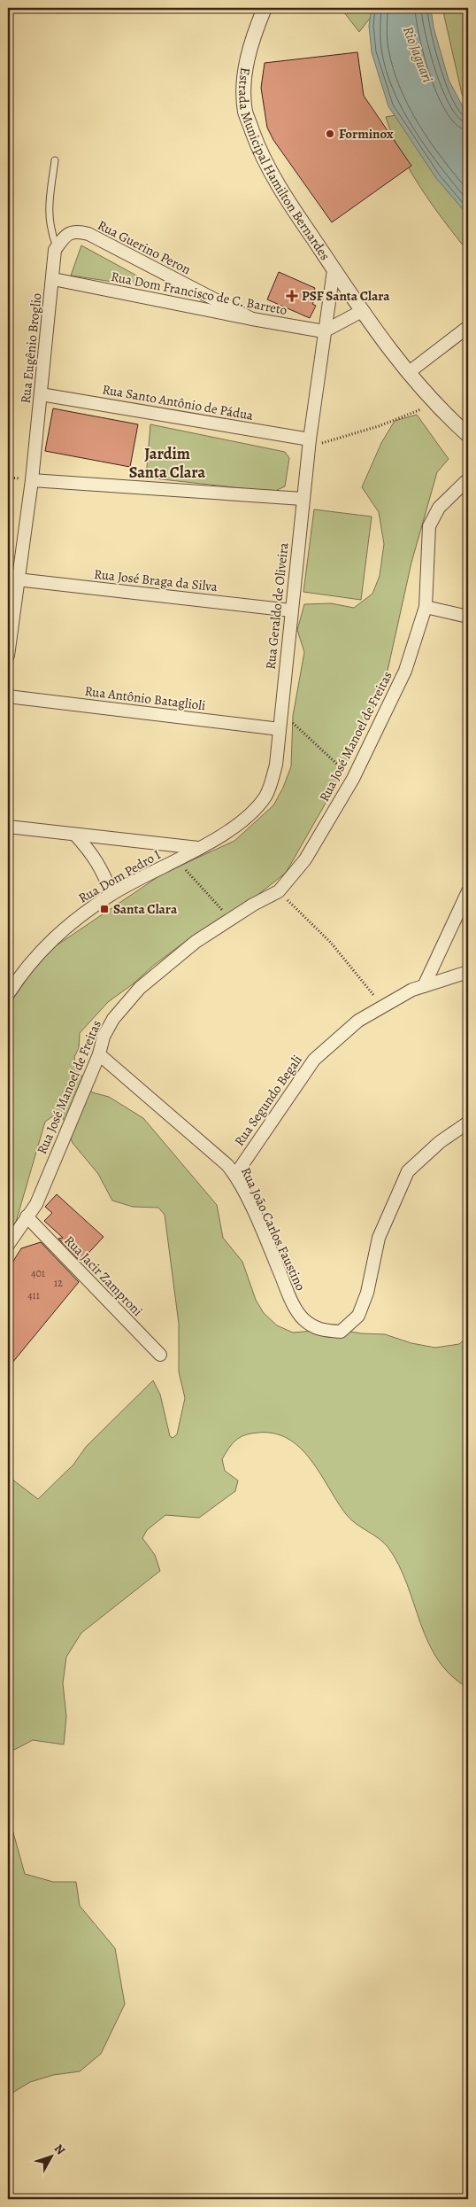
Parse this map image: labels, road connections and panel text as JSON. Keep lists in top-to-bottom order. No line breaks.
{"streets":{"street":["Estrada Municipal Hamilton Bernardes","Rua Guerino Peron","Rua Dom Francisco de C. Barreto","Rua Eugênio Broglio","Rua Santo Antônio de Pádua","Rua José Braga da Silva","Rua Geraldo de Oliveira","Rua Antônio Bataglioli","Rua José Manoel de Freitas","Rua Dom Pedro I","Rua Segundo Begali","Rua João Carlos Faustino","Rua Jacir Zamproni"]},"crossings":[["Estrada Municipal Hamilton Bernardes","Rua Geraldo de Oliveira"],["Rua Guerino Peron","Rua Dom Francisco de C. Barreto"],["Rua Guerino Peron","Rua Eugênio Broglio"],["Rua Dom Francisco de C. Barreto","Rua Eugênio Broglio"],["Rua Dom Francisco de C. Barreto","Rua Geraldo de Oliveira"],["Rua Eugênio Broglio","Rua Santo Antônio de Pádua"],["Rua Eugênio Broglio","Rua José Braga da Silva"],["Rua Santo Antônio de Pádua","Rua Geraldo de Oliveira"],["Rua José Braga da Silva","Rua Geraldo de Oliveira"],["Rua Geraldo de Oliveira","Rua Antônio Bataglioli"],["Rua Geraldo de Oliveira","Rua Dom Pedro I"],["Rua José Manoel de Freitas","Rua João Carlos Faustino"],["Rua José Manoel de Freitas","Rua Jacir Zamproni"],["Rua Segundo Begali","Rua João Carlos Faustino"]],"districts":["Jardim Santa Clara"],"water":["Rio Jaguari"],"places":{"other":["Forminox"],"health":["PSF Santa Clara"],"transit":["Santa Clara"]},"house_numbers":["401","12","411"],"north":"top right"}
